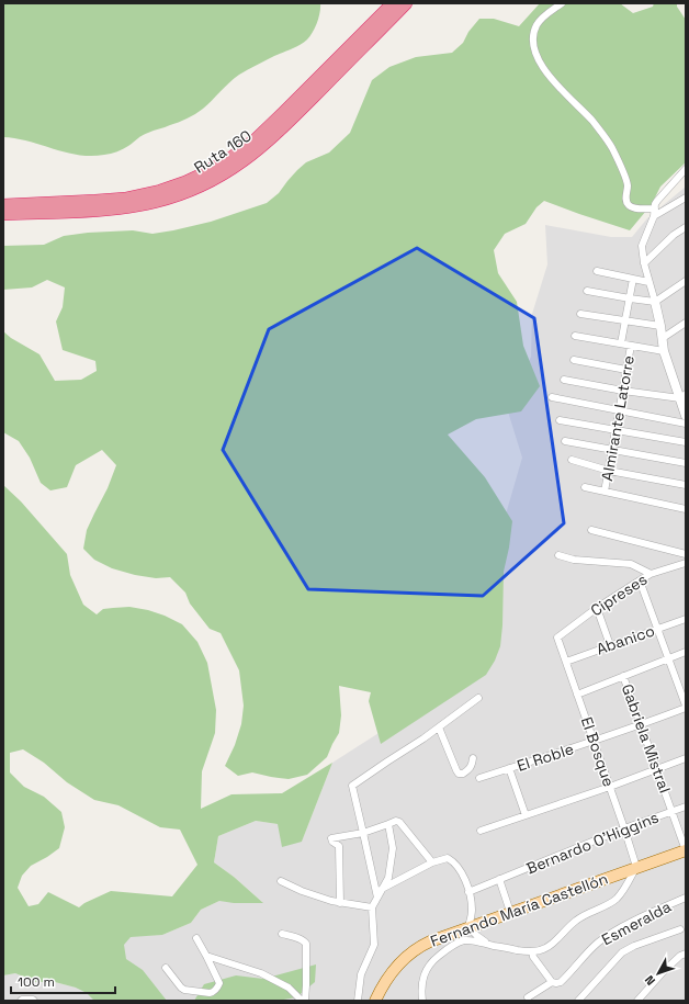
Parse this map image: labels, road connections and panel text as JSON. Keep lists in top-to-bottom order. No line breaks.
{"streets":{"highway":["Ruta 160"],"main road":["Fernando María Castellón"],"street":["Almirante Latorre","Cipreses","Abanico","Gabriela Mistral","El Bosque","El Roble","Bernardo O'Higgins","Esmeralda"]},"crossings":[["Cipreses","El Bosque"],["Abanico","El Bosque"],["Gabriela Mistral","El Roble"],["Gabriela Mistral","Bernardo O'Higgins"],["Gabriela Mistral","Fernando María Castellón"],["El Bosque","El Roble"],["El Bosque","Bernardo O'Higgins"],["El Bosque","Fernando María Castellón"]],"scale_bar":"100 m","north":"bottom left"}
